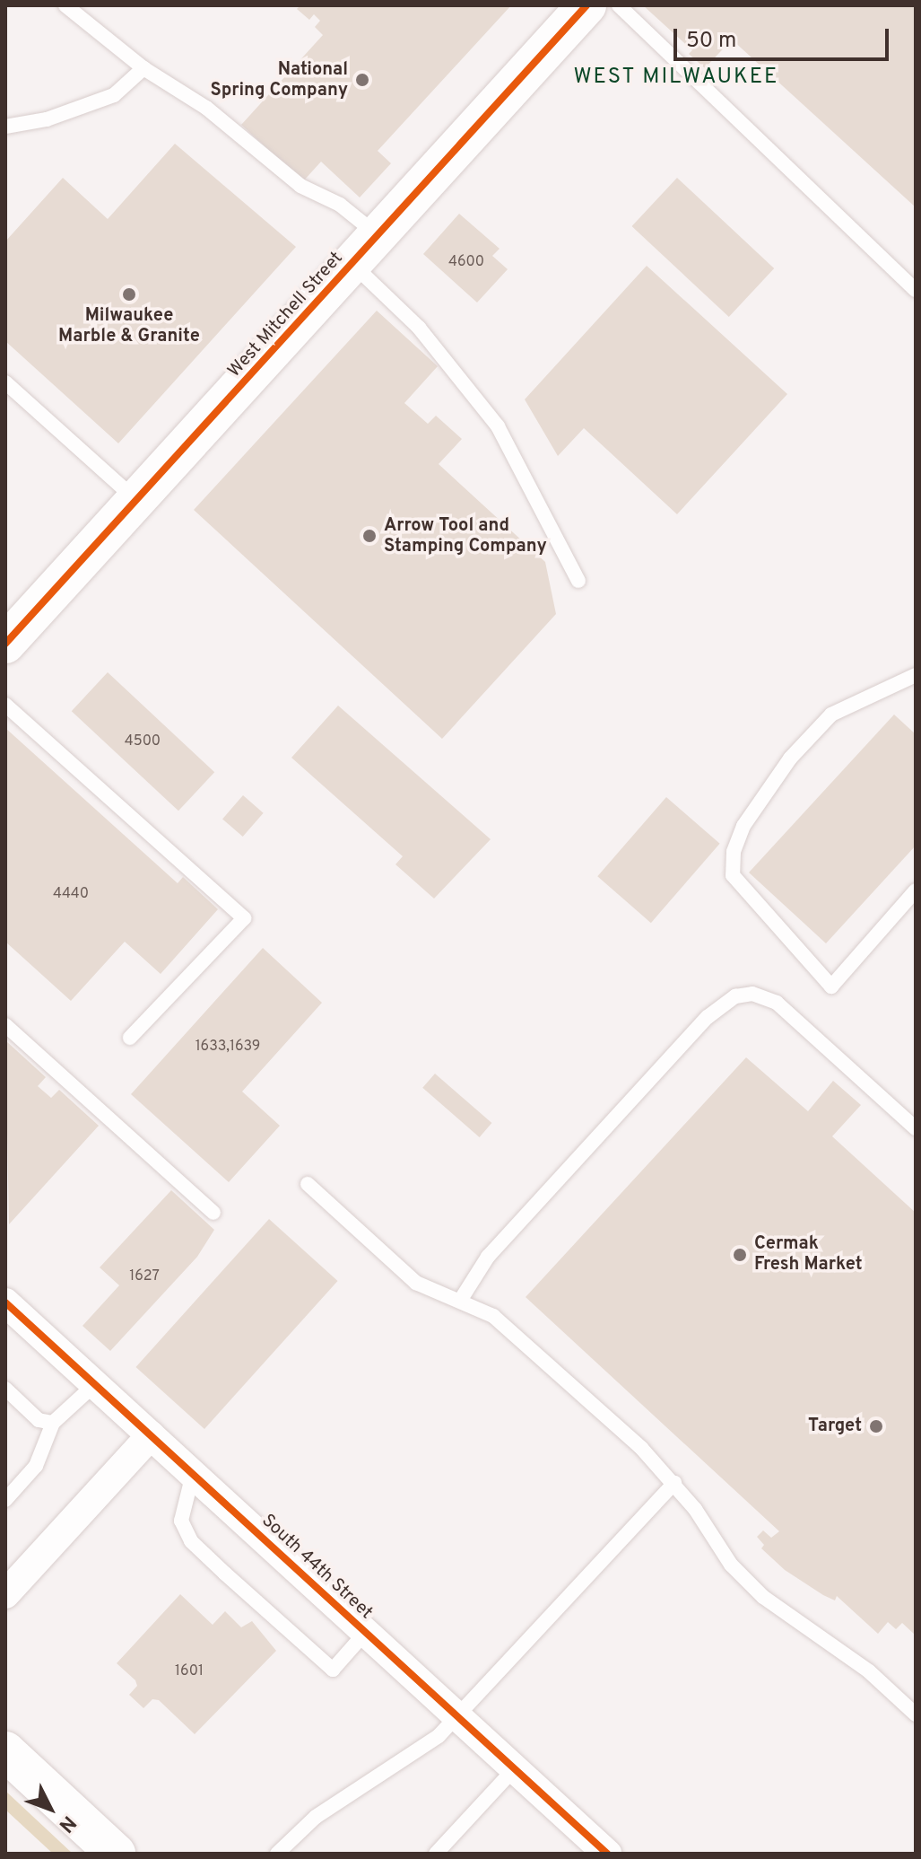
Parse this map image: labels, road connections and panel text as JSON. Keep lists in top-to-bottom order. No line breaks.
{"streets":{"street":["West Mitchell Street","South 44th Street"]},"districts":["WEST MILWAUKEE"],"places":["National Spring Company","Milwaukee Marble & Granite","Arrow Tool and Stamping Company","Cermak Fresh Market","Target"],"house_numbers":["4600","4500","4440","1633,1639","1627","1601"],"scale_bar":"50 m","north":"bottom right"}
